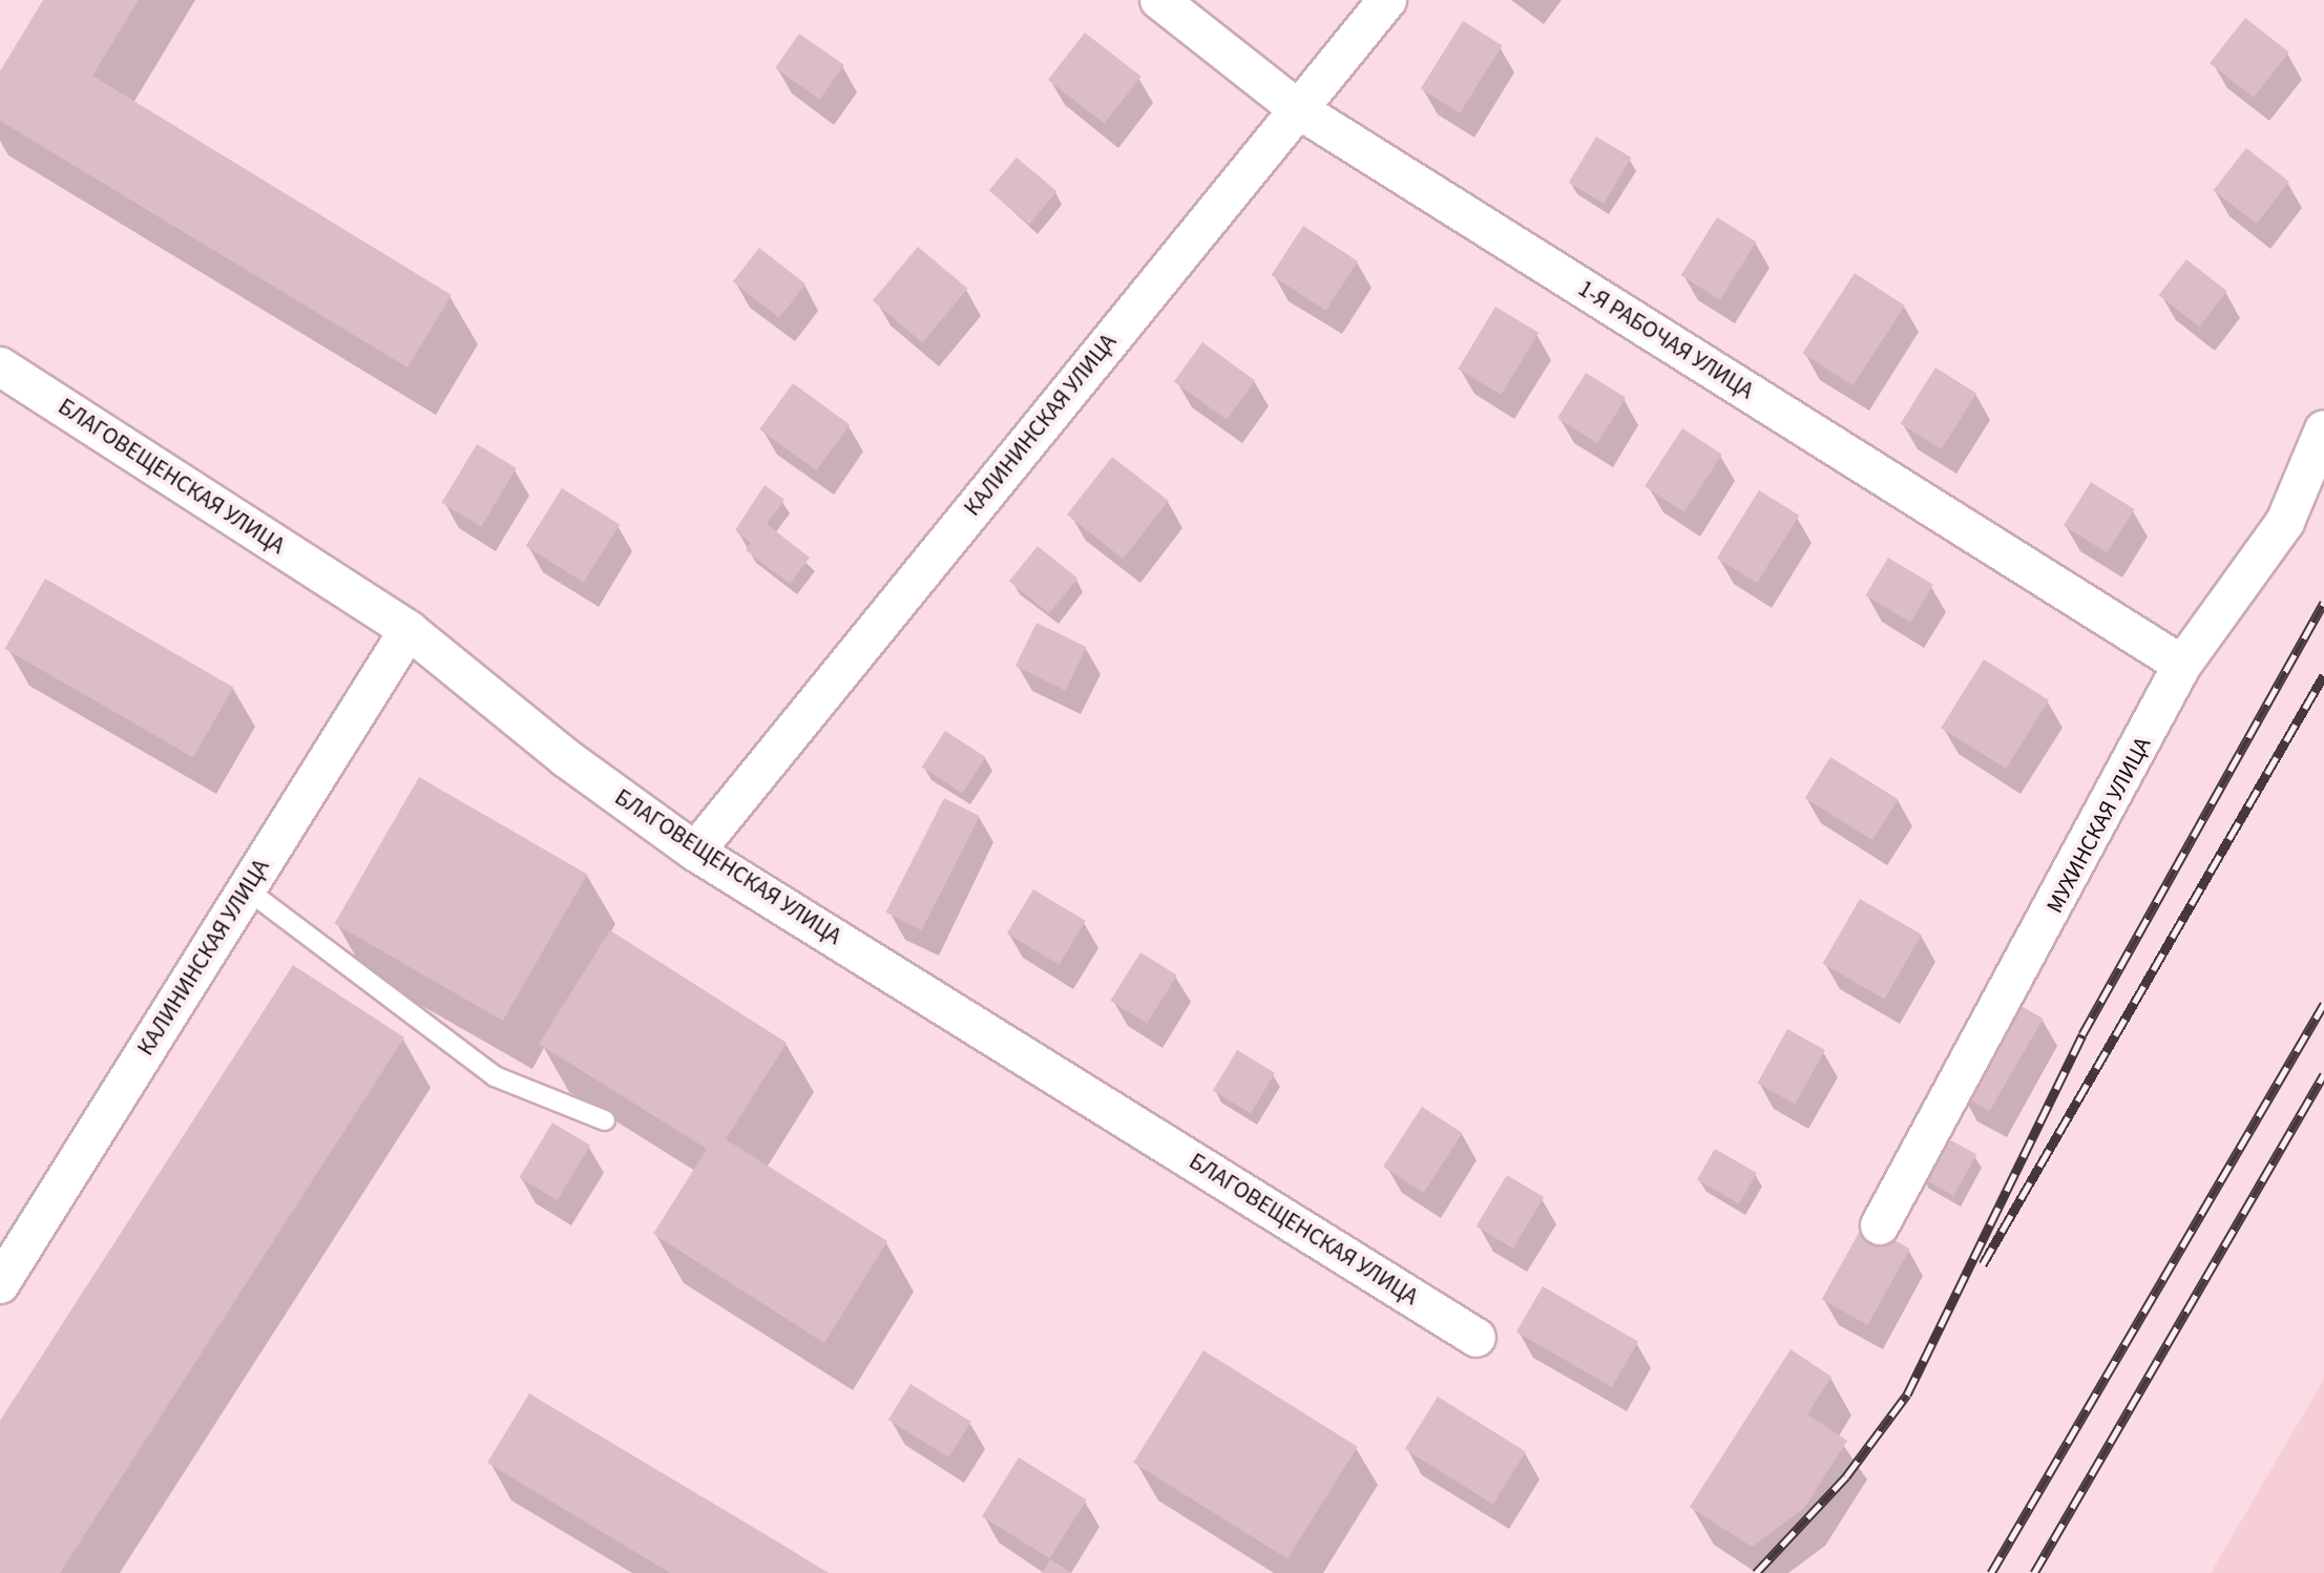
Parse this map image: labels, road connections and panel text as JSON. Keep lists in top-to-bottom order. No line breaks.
{"streets":{"street":["1-Я РАБОЧАЯ УЛИЦА","КАЛИНИНСКАЯ УЛИЦА","БЛАГОВЕЩЕНСКАЯ УЛИЦА","МУХИНСКАЯ УЛИЦА"]},"crossings":[["1-Я РАБОЧАЯ УЛИЦА","КАЛИНИНСКАЯ УЛИЦА"],["1-Я РАБОЧАЯ УЛИЦА","МУХИНСКАЯ УЛИЦА"],["КАЛИНИНСКАЯ УЛИЦА","БЛАГОВЕЩЕНСКАЯ УЛИЦА"]]}
